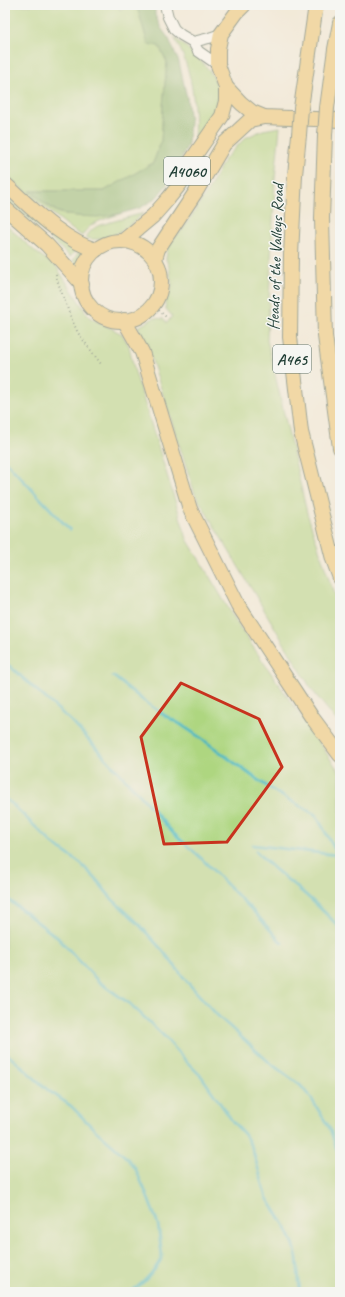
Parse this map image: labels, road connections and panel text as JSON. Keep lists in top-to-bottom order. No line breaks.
{"streets":{"highway":["A4060","Heads of the Valleys Road","A465"]}}
